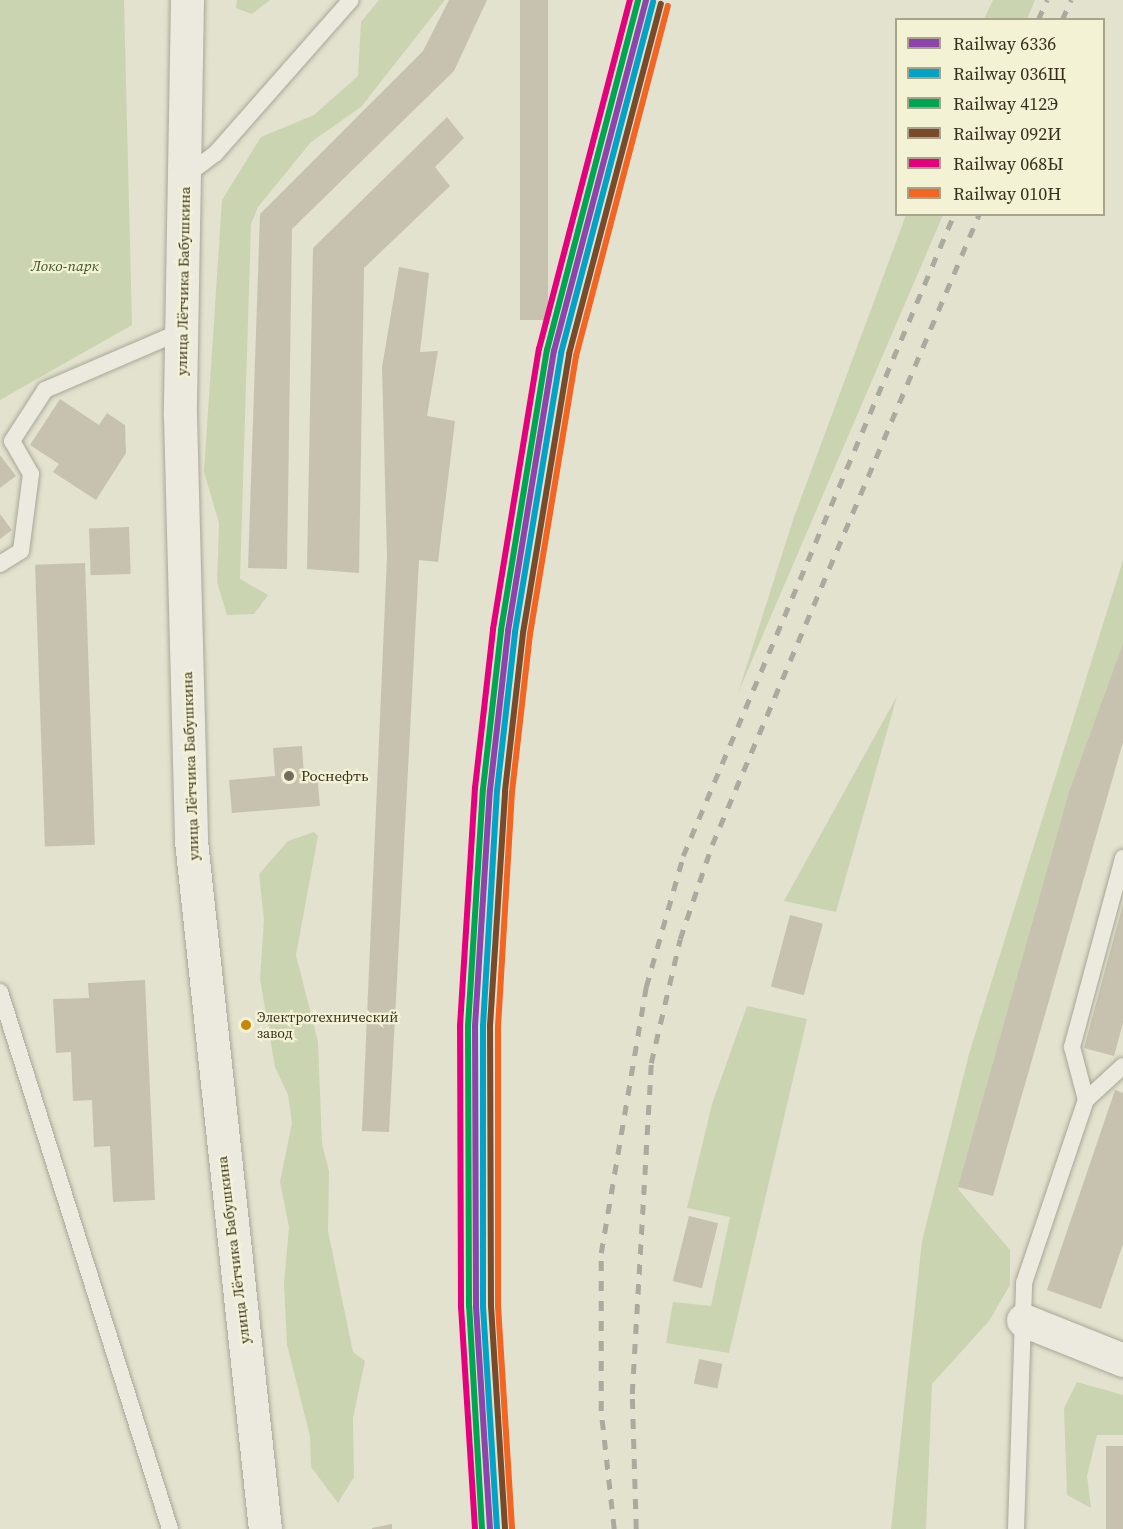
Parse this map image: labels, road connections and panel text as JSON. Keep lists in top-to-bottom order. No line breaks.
{"streets":{"main road":["улица Лётчика Бабушкина"]},"parks":["Локо-парк"],"places":["Роснефть","Электротехнический завод"],"lines":["rail line 6336","rail line 412Э","rail line 068Ы","rail line 036Щ","rail line 092И","rail line 010Н"],"legend":["Railway 6336","Railway 036Щ","Railway 412Э","Railway 092И","Railway 068Ы","Railway 010Н"]}
